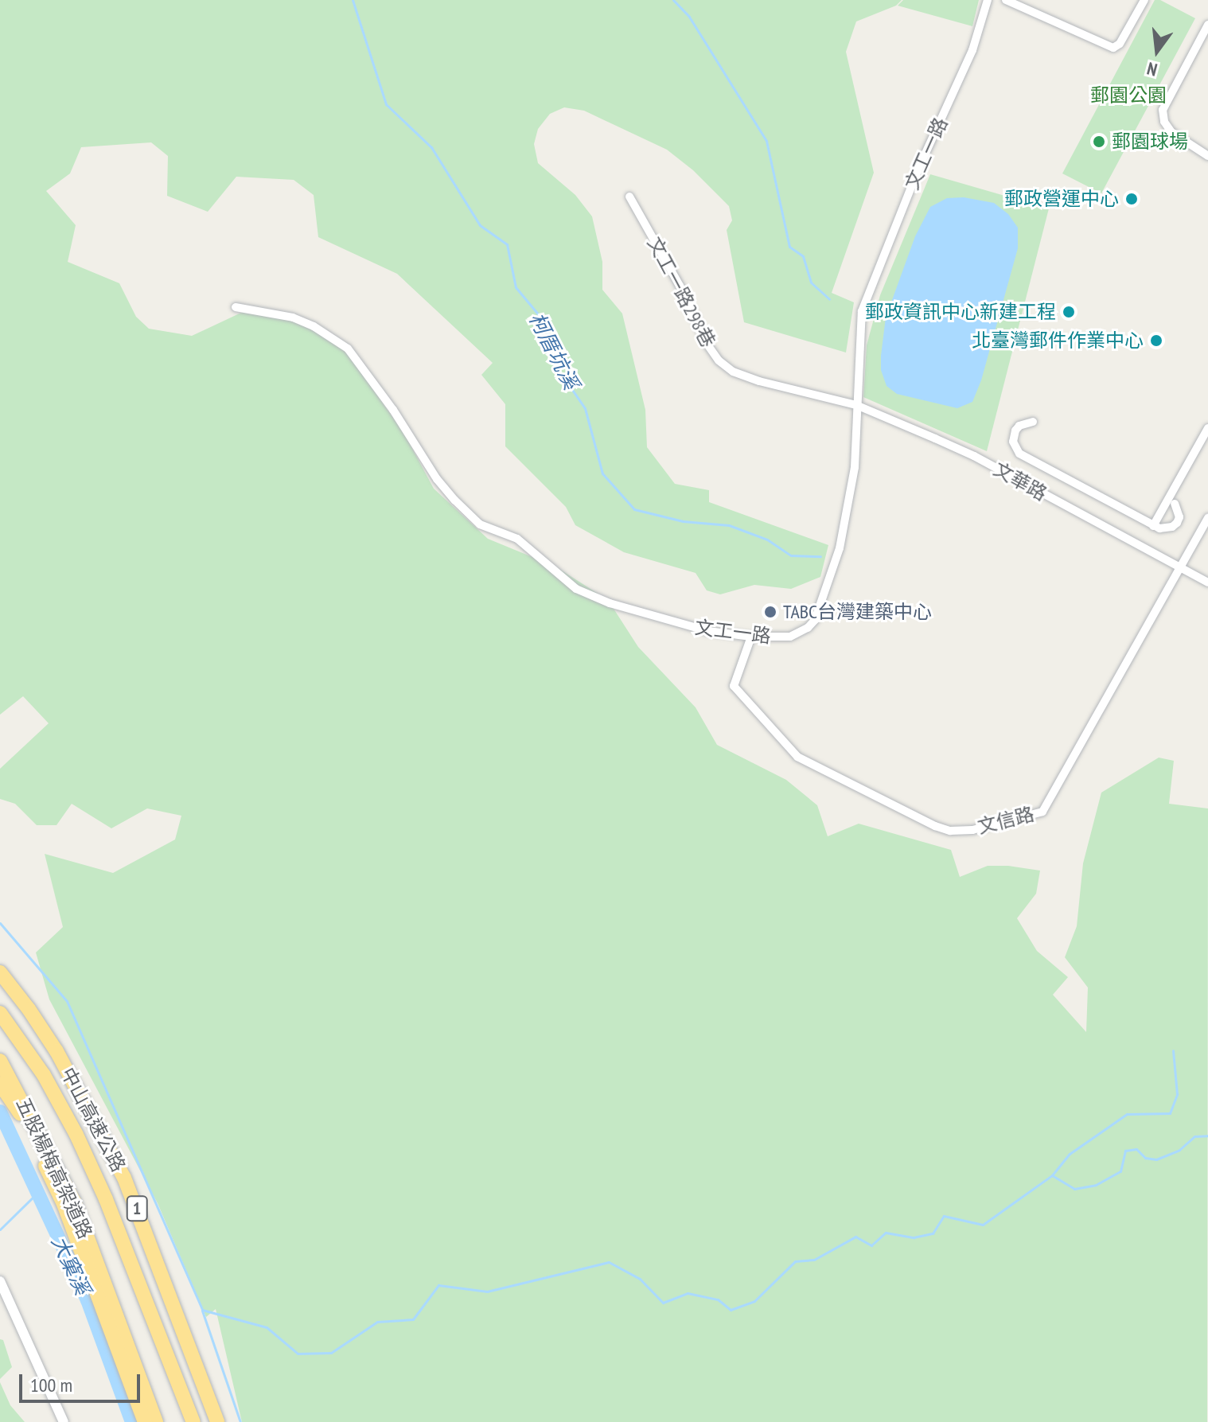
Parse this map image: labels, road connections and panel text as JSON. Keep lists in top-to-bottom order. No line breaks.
{"streets":{"highway":["中山高速公路","五股楊梅高架道路","1"],"street":["文工一路","文工一路298巷","文華路","文信路"]},"crossings":[["文工一路","文工一路298巷"],["文工一路","文華路"],["文工一路","文信路"],["文工一路298巷","文華路"],["文華路","文信路"]],"water":["柯厝坑溪","大窠溪"],"parks":["郵園公園"],"places":["郵園球場","郵政營運中心","郵政資訊中心新建工程","北臺灣郵件作業中心","TABC台灣建築中心"],"scale_bar":"100 m","north":"bottom"}
